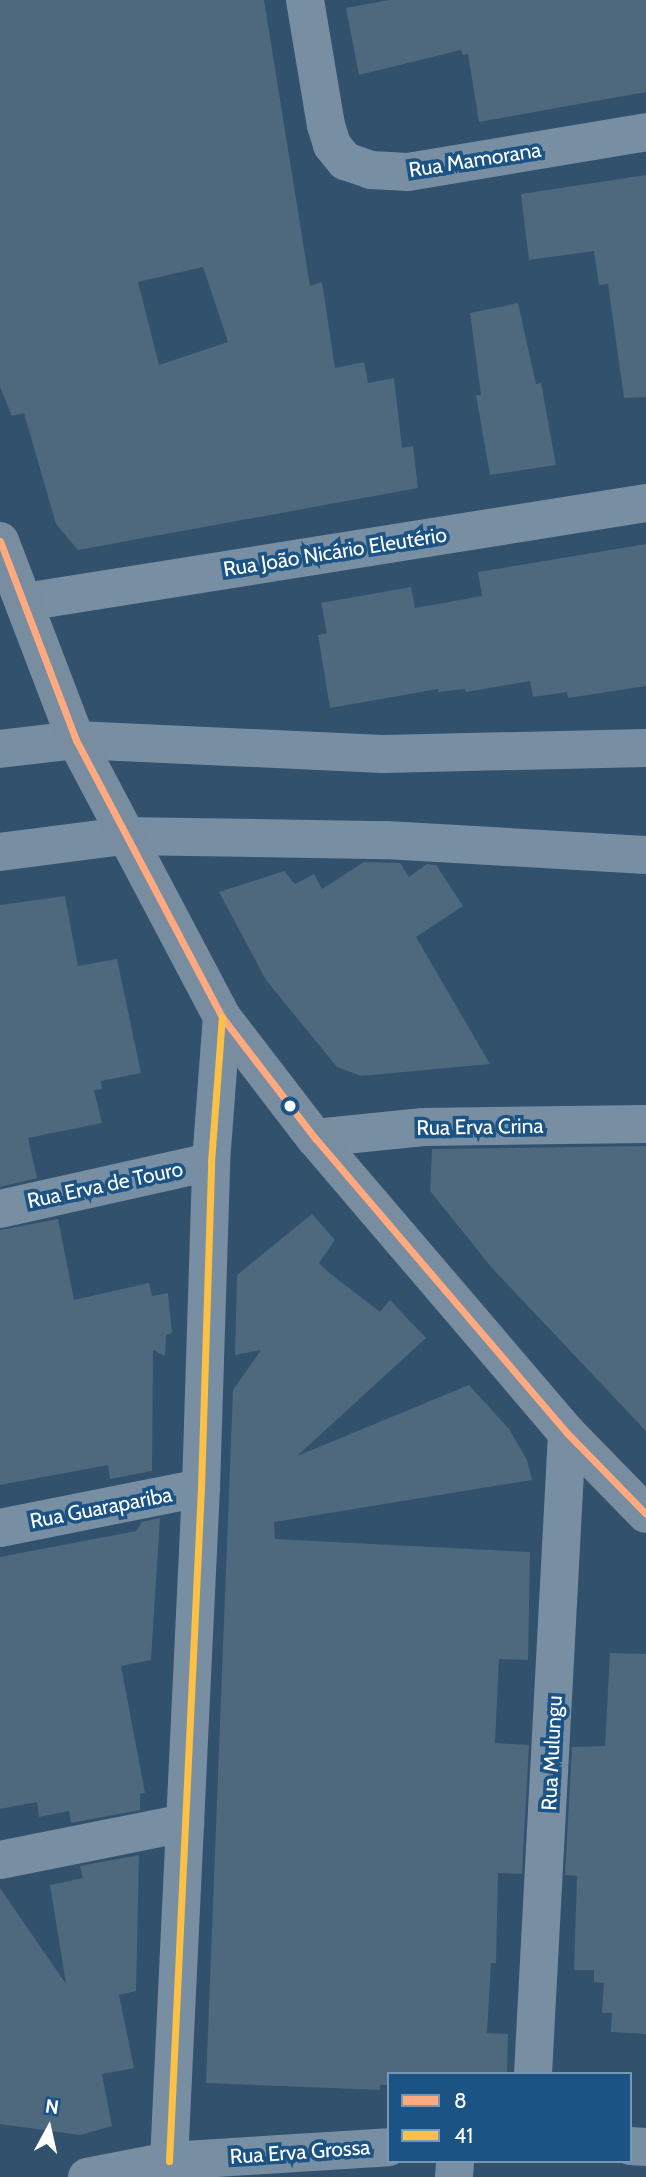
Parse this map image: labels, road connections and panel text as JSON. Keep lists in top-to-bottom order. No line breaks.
{"streets":{"street":["Rua Mamorana","Rua João Nicário Eleutério","Rua Erva Crina","Rua Erva de Touro","Rua Guarapariba","Rua Mulungu","Rua Erva Grossa"]},"lines":["transit line 8","transit line 41"],"legend":["8","41"],"north":"top"}
